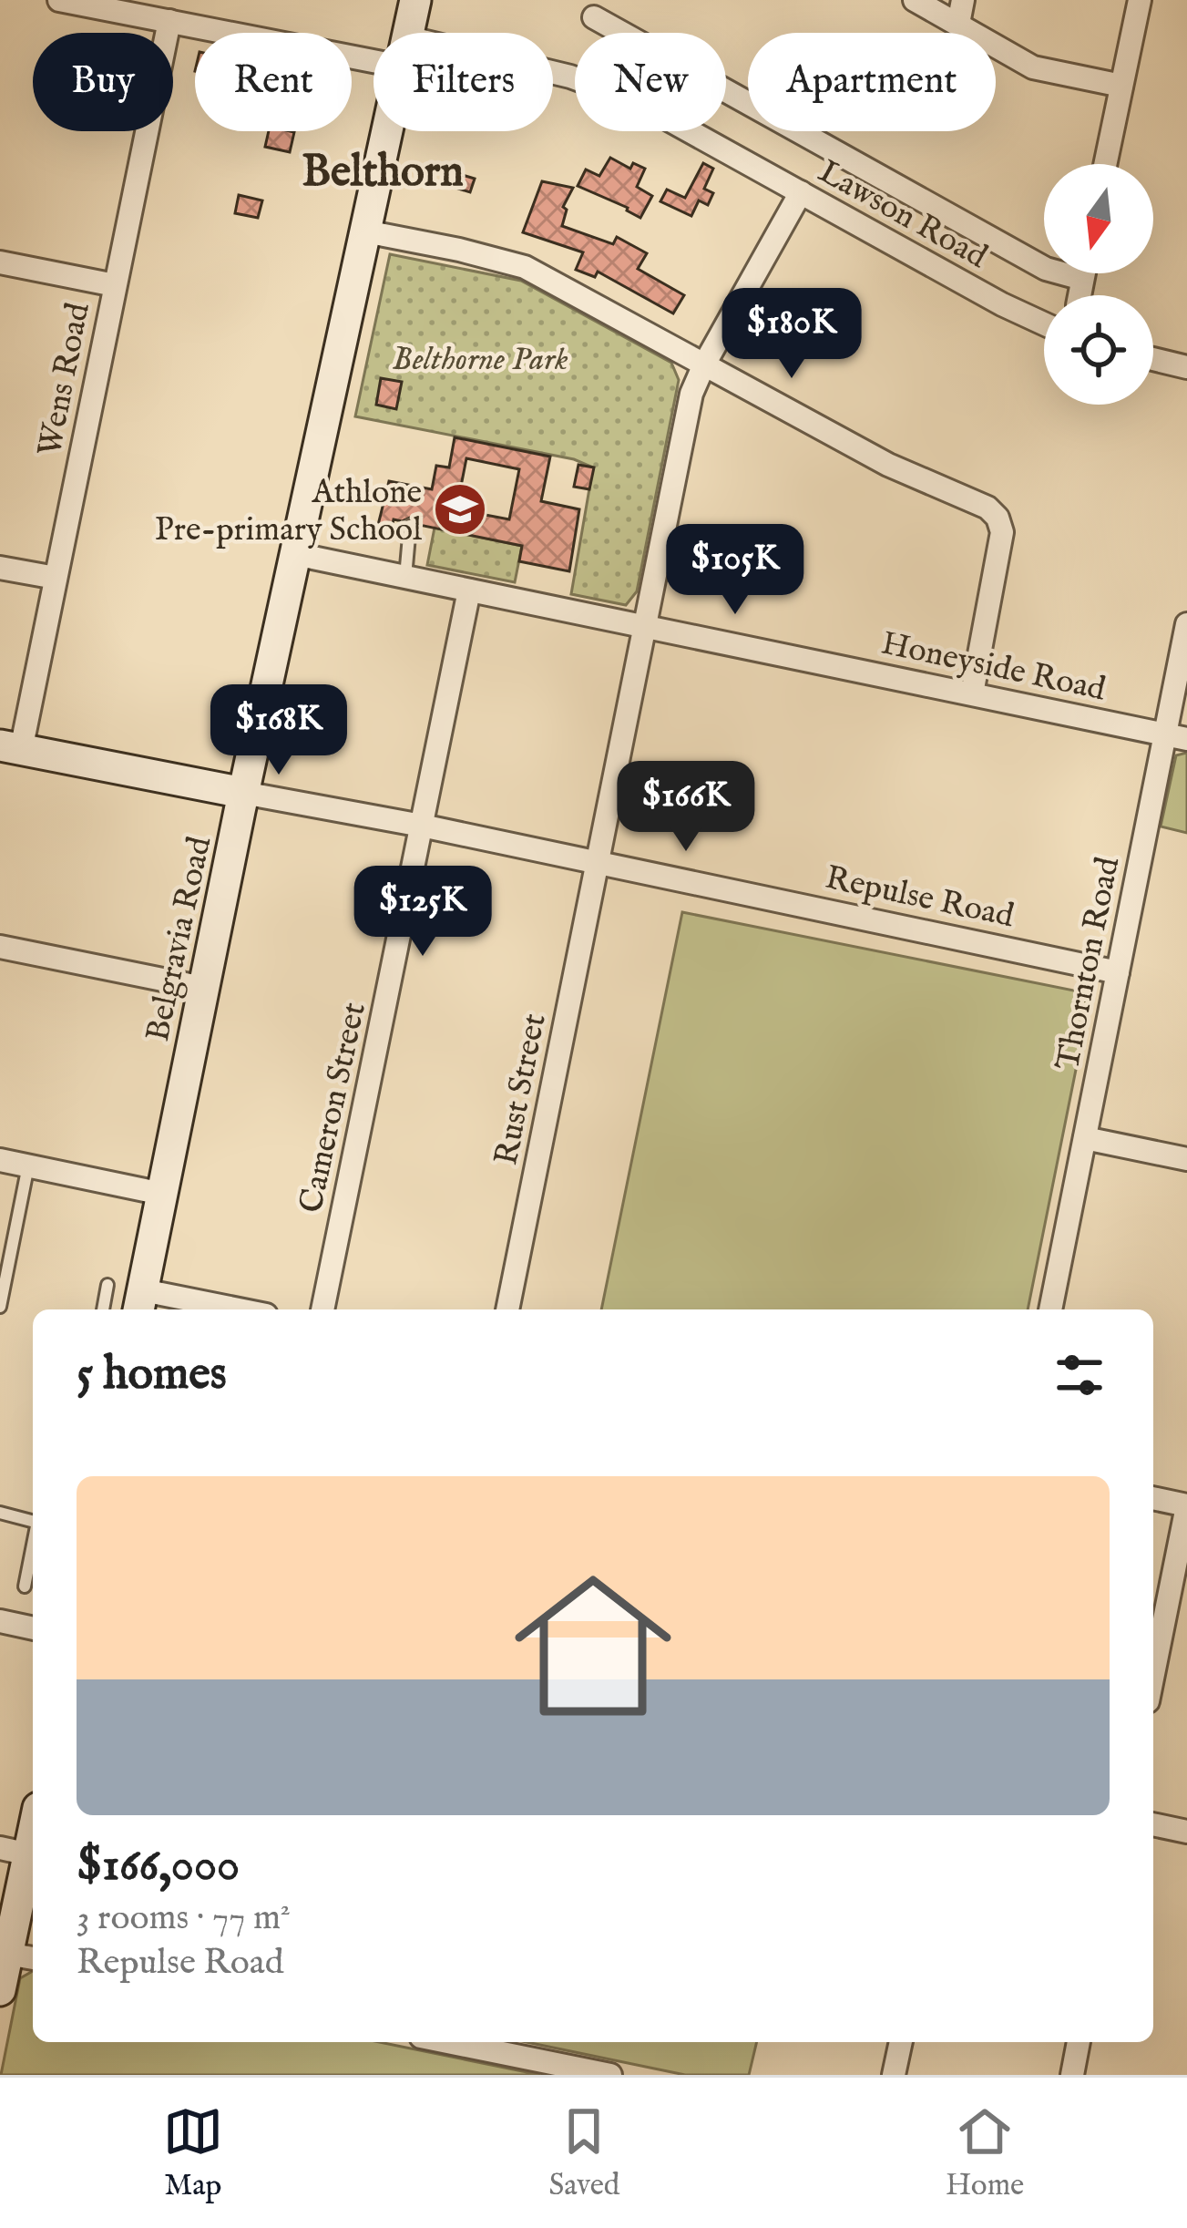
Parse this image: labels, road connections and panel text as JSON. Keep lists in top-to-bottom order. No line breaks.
{"streets":{"street":["Lawson Road","Wens Road","Honeyside Road","Repulse Road","Belgravia Road","Thornton Road","Rust Street","Cameron Street"]},"crossings":[["Lawson Road","Wens Road"],["Lawson Road","Rust Street"],["Wens Road","Repulse Road"],["Honeyside Road","Belgravia Road"],["Honeyside Road","Thornton Road"],["Honeyside Road","Rust Street"],["Honeyside Road","Cameron Street"],["Repulse Road","Belgravia Road"],["Repulse Road","Thornton Road"],["Repulse Road","Rust Street"],["Repulse Road","Cameron Street"]],"districts":["Belthorn"],"parks":["Belthorne Park"],"places":{"school or university":["Athlone Pre-primary School"]},"north":"bottom","page":{"chip":["Buy","Rent","Filters","New","Apartment"],"price":["$180K","$105K","$168K","$166K","$125K"],"heading":"5 homes","list":[{"name":"$166,000","note":"3 rooms · 77 m² · Repulse Road"}],"tabs":["Map","Saved","Home"]}}
